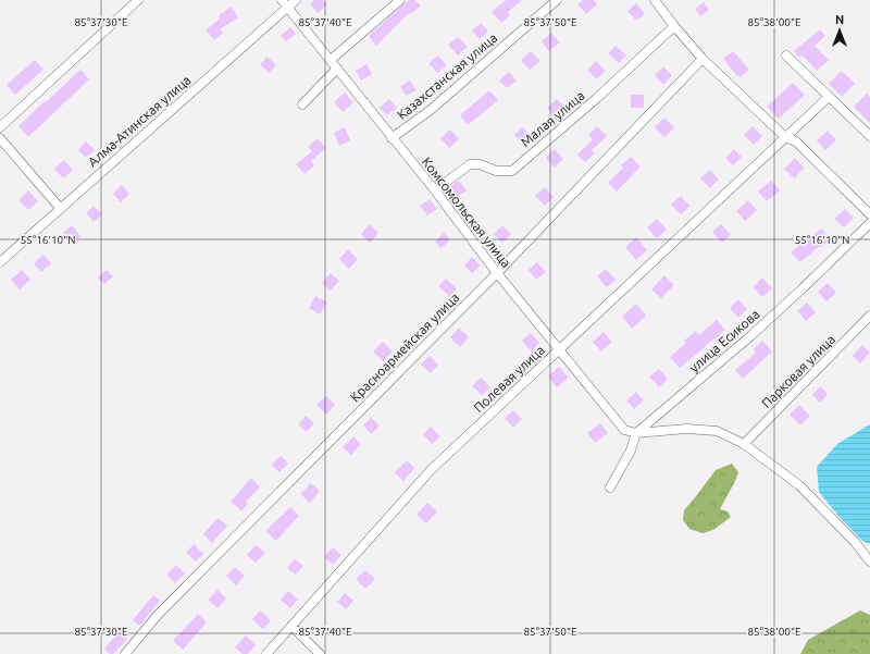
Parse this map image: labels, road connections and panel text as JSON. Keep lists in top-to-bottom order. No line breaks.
{"streets":{"street":["Казахстанская улица","Малая улица","Алма-Атинская улица","Комсомольская улица","улица Есикова","Красноармейская улица","Парковая улица","Полевая улица"]},"crossings":[["Казахстанская улица","Комсомольская улица"],["Малая улица","Комсомольская улица"],["Алма-Атинская улица","Комсомольская улица"],["Комсомольская улица","улица Есикова"],["Комсомольская улица","Красноармейская улица"],["Комсомольская улица","Полевая улица"]],"north":"top","coordinates":["85°37'30\"E","85°37'40\"E","85°37'50\"E","85°38'00\"E","55°16'10\"N"]}
